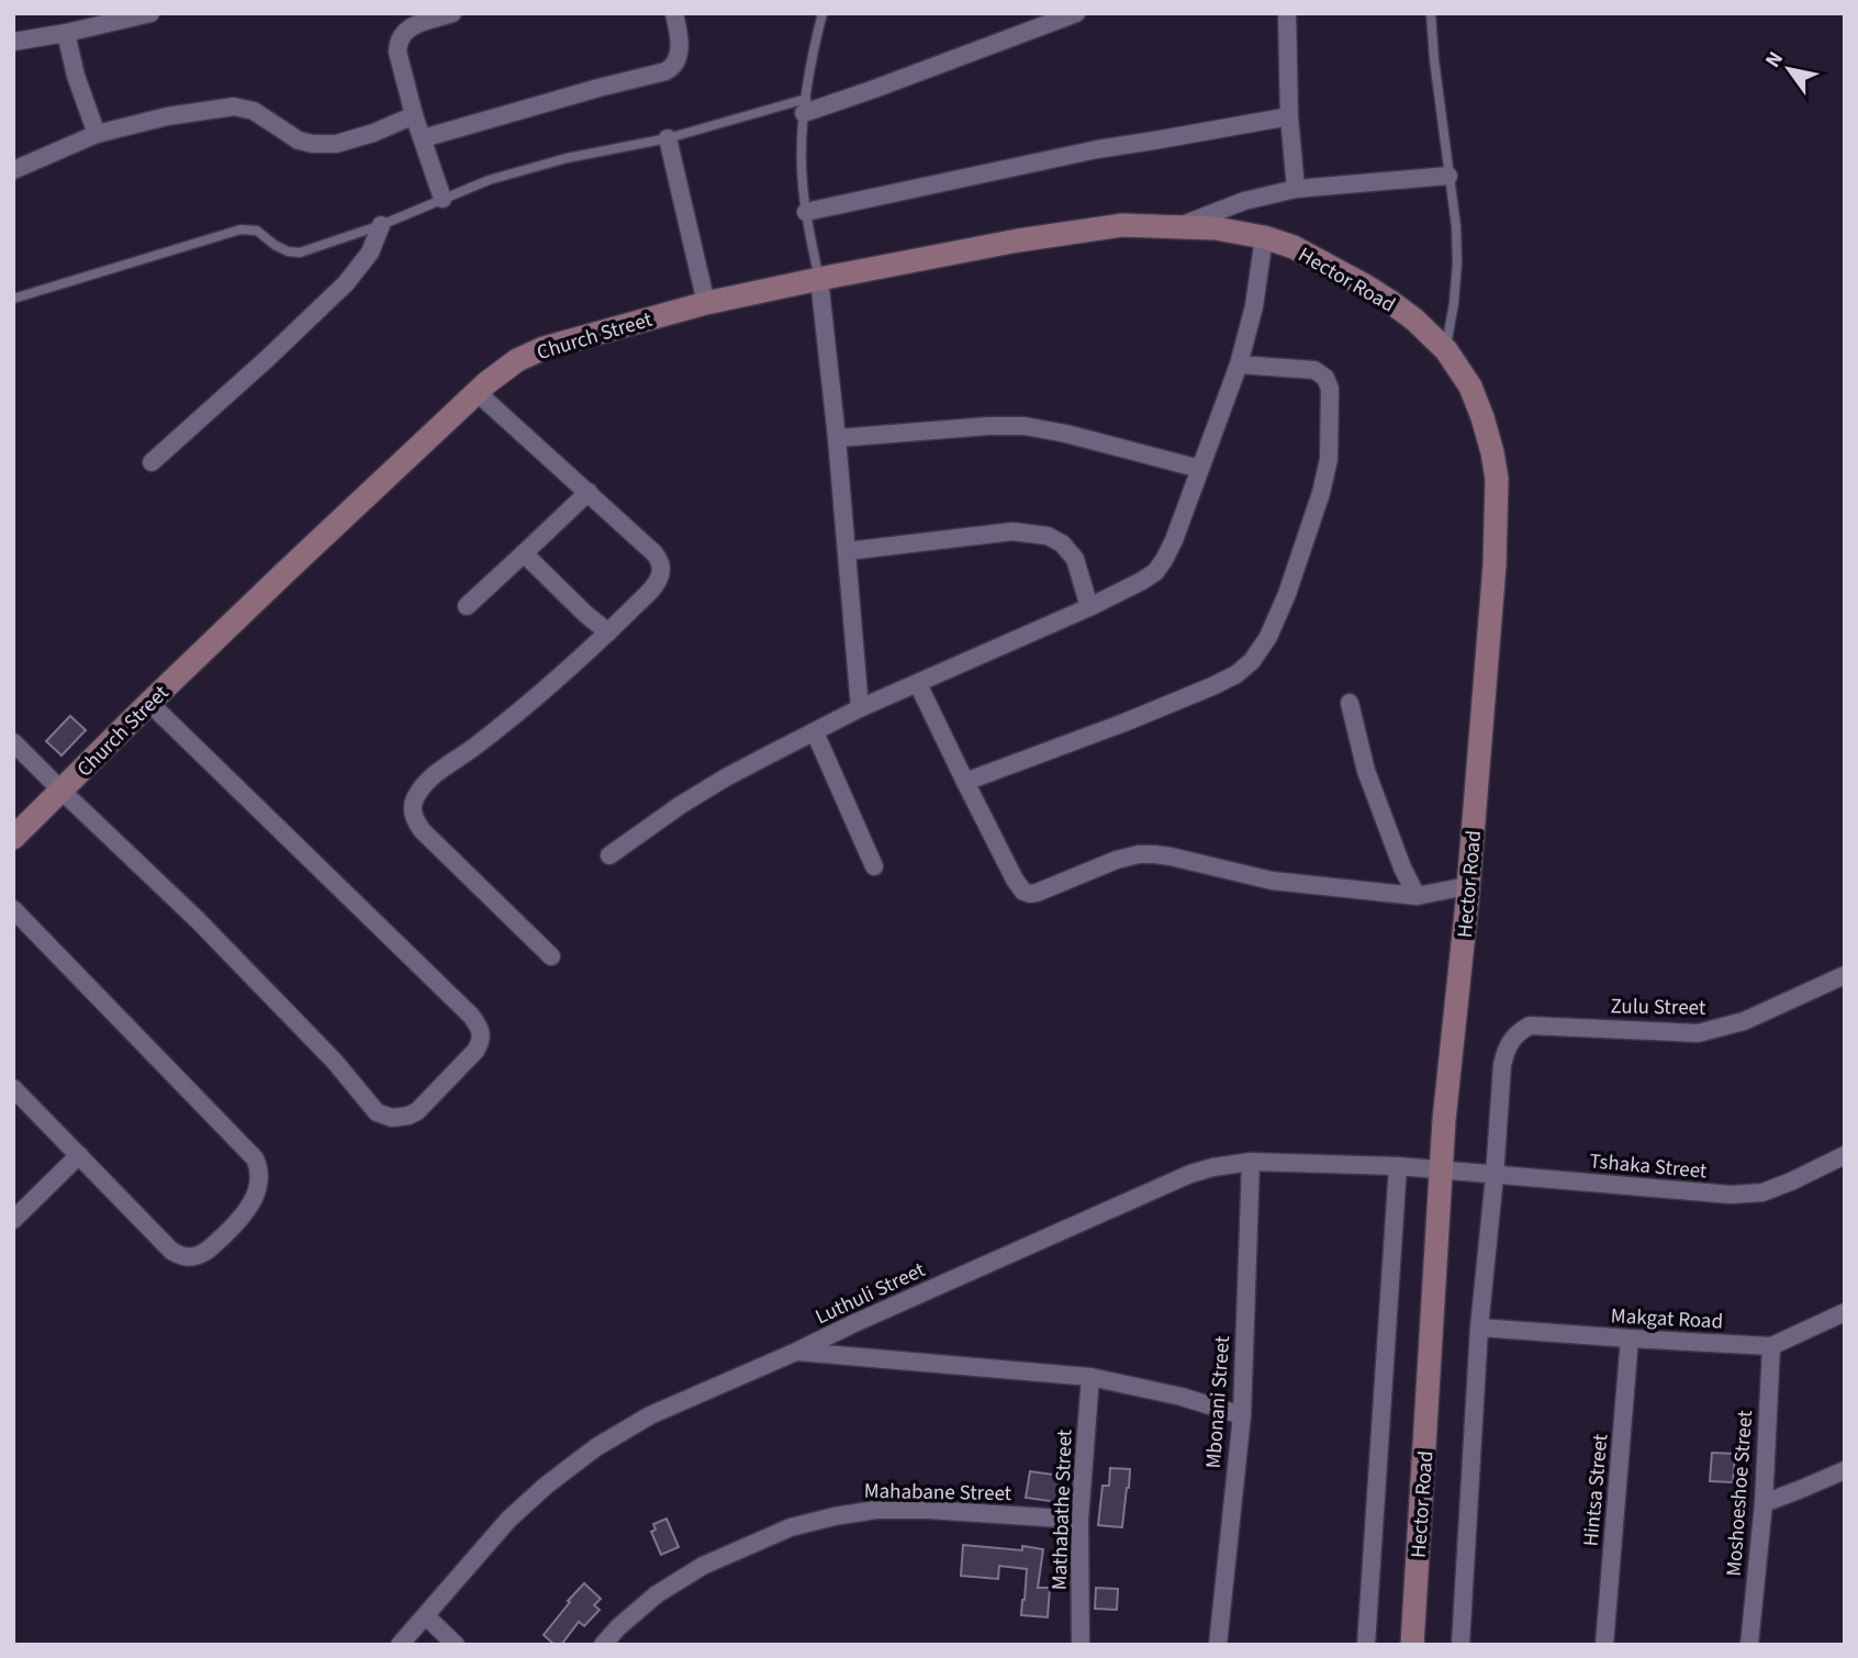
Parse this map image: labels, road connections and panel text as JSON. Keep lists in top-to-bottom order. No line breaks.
{"streets":{"street":["Hector Road","Church Street","Zulu Street","Tshaka Street","Luthuli Street","Makgat Road","Mbonani Street","Hintsa Street","Mahabane Street","Moshoeshoe Street","Mathabathe Street"]},"crossings":[["Hector Road","Church Street"],["Hector Road","Tshaka Street"],["Hector Road","Luthuli Street"],["Zulu Street","Tshaka Street"],["Tshaka Street","Luthuli Street"],["Luthuli Street","Mbonani Street"],["Makgat Road","Hintsa Street"],["Makgat Road","Moshoeshoe Street"],["Mahabane Street","Mathabathe Street"]],"north":"top left"}
